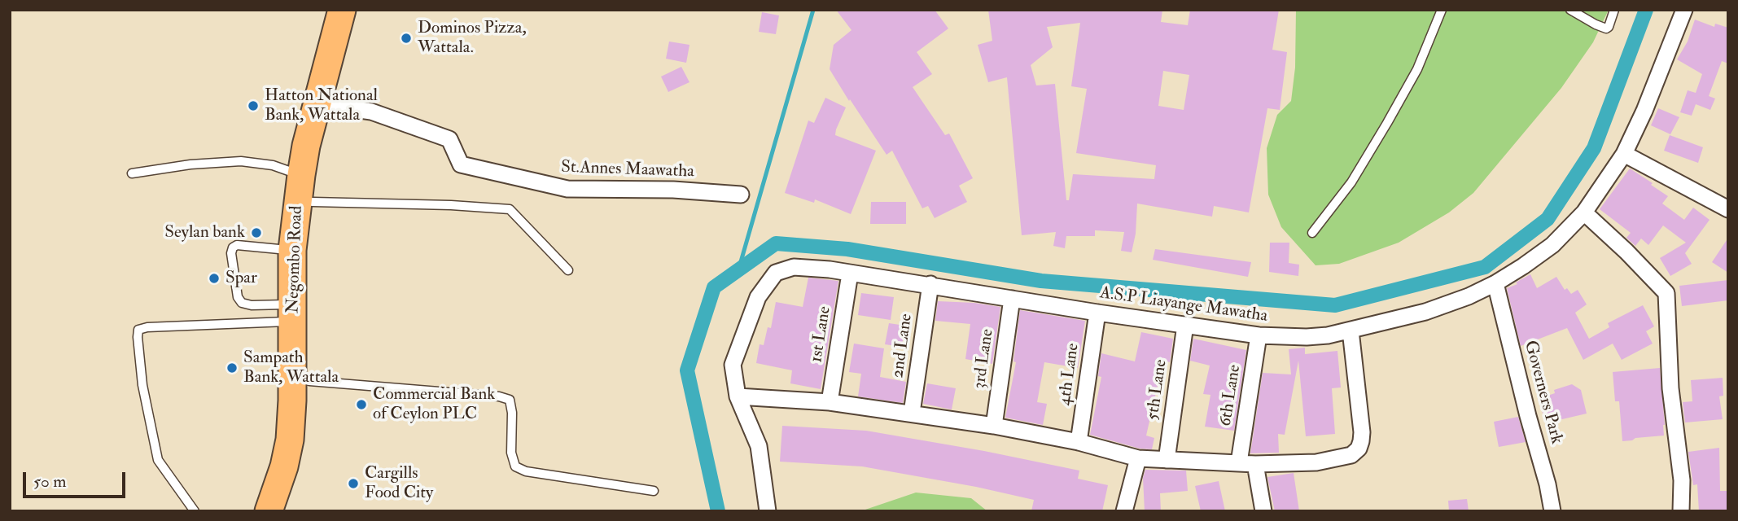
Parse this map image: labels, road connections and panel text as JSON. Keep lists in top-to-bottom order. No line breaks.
{"streets":{"highway":["Negombo Road"],"street":["St.Annes Maawatha","A.S.P Liayange Mawatha","1st Lane","2nd Lane","3rd Lane","4th Lane","5th Lane","Governers Park","6th Lane"]},"crossings":[["St.Annes Maawatha","Negombo Road"],["A.S.P Liayange Mawatha","1st Lane"],["A.S.P Liayange Mawatha","2nd Lane"],["A.S.P Liayange Mawatha","3rd Lane"],["A.S.P Liayange Mawatha","4th Lane"],["A.S.P Liayange Mawatha","5th Lane"],["A.S.P Liayange Mawatha","Governers Park"],["A.S.P Liayange Mawatha","6th Lane"]],"places":["Dominos Pizza, Wattala.","Hatton National Bank, Wattala","Seylan bank","Spar","Sampath Bank, Wattala","Commercial Bank of Ceylon PLC","Cargills Food City"],"scale_bar":"50 m"}
